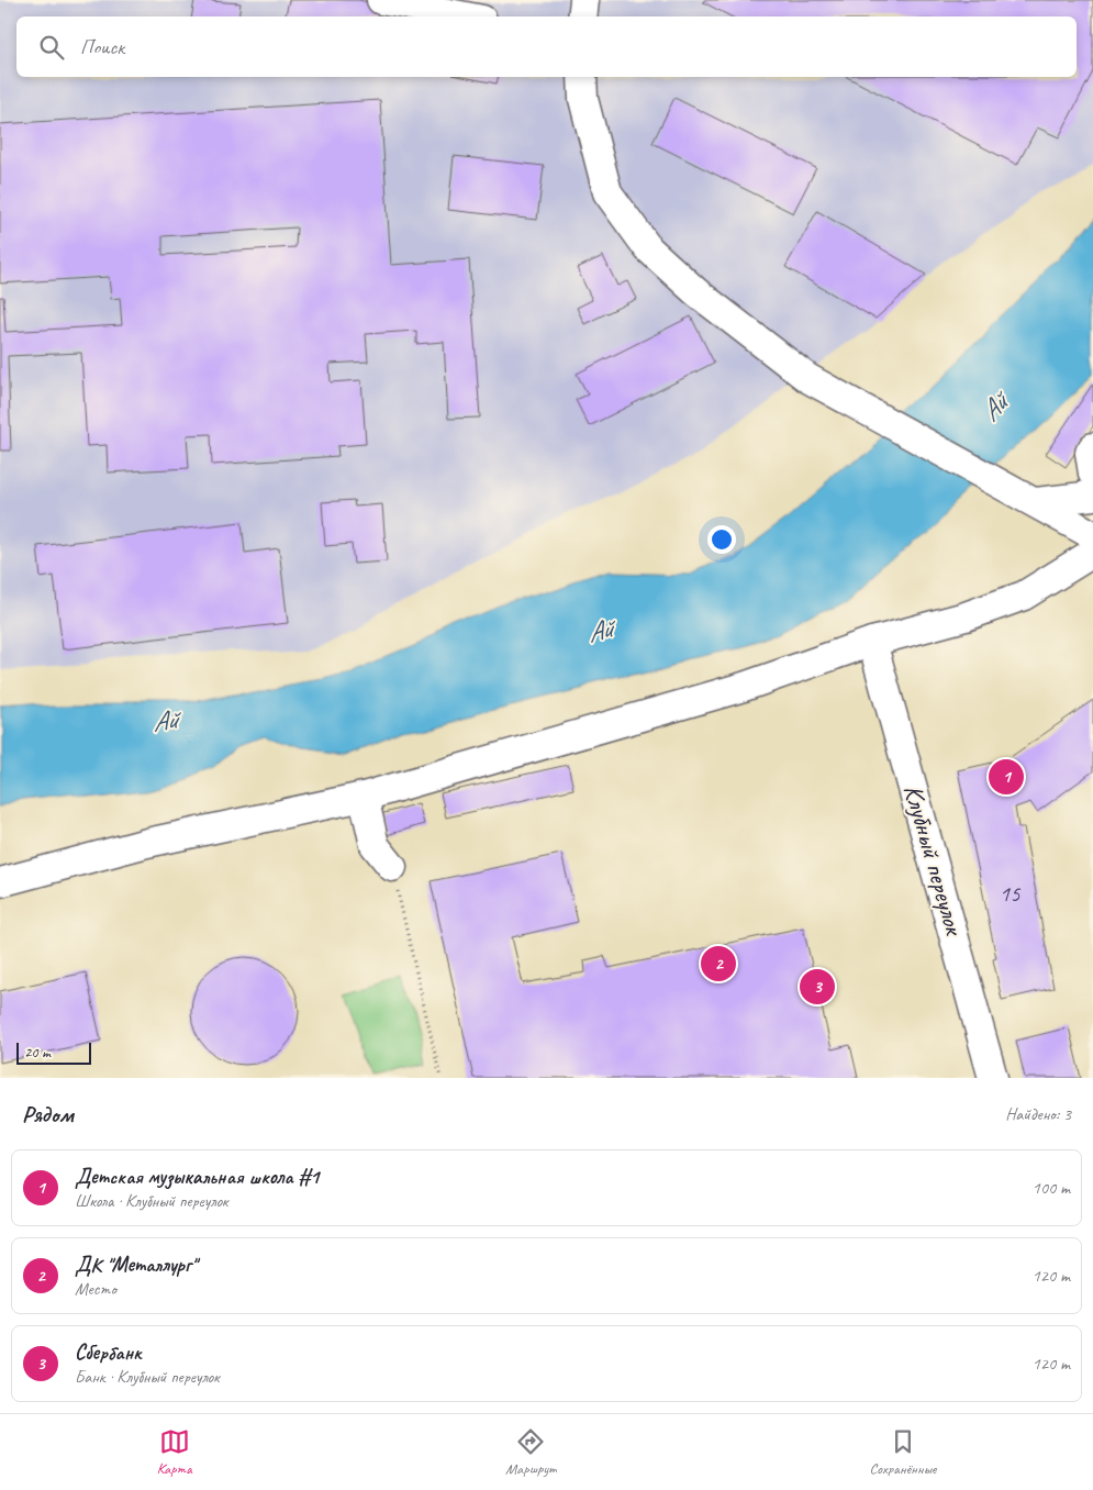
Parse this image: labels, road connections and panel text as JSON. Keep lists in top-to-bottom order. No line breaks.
{"streets":{"street":["Клубный переулок"]},"water":["Ай"],"house_numbers":["15"],"scale_bar":"20 m","page":{"search":"Поиск","pins":["1","2","3"],"scale":"20 m","heading":["Рядом","Найдено: 3"],"list":[{"mark":"1","name":"Детская музыкальная школа #1","note":"Школа · Клубный переулок","value":"100 m"},{"mark":"2","name":"ДК \"Металлург\"","note":"Место","value":"120 m"},{"mark":"3","name":"Сбербанк","note":"Банк · Клубный переулок","value":"120 m"}],"nav":["Карта","Маршрут","Сохранённые"]}}
